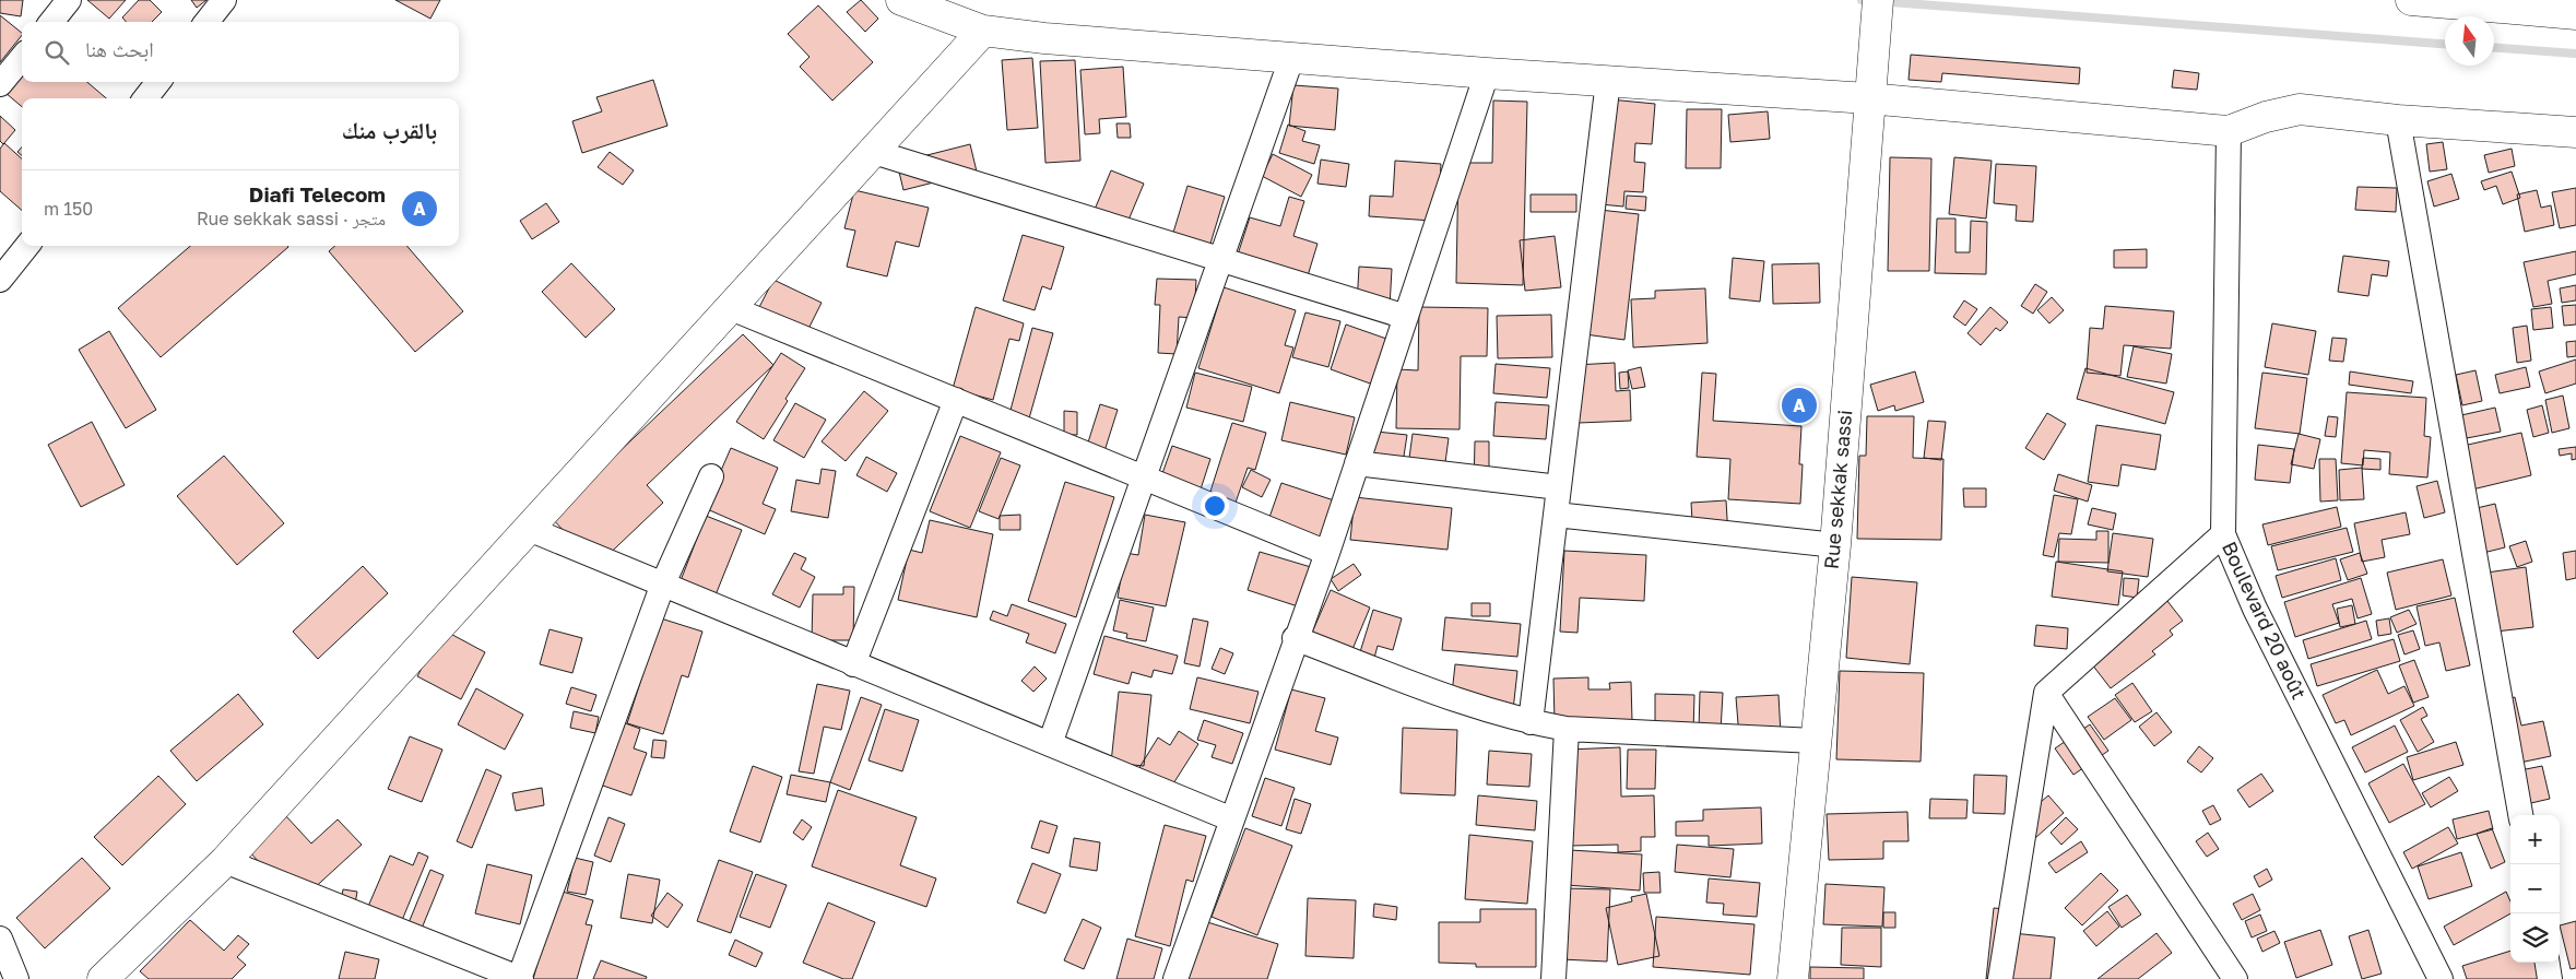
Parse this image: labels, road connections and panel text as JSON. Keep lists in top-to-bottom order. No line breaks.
{"streets":{"street":["Rue sekkak sassi","Boulevard 20 août"]},"north":"top","page":{"search":"ابحث هنا","heading":"بالقرب منك","list":[{"mark":"A","name":"Diafi Telecom","note":"متجر · Rue sekkak sassi","value":"150 m"}],"pins":"A","map_buttons":["+","−"]}}
